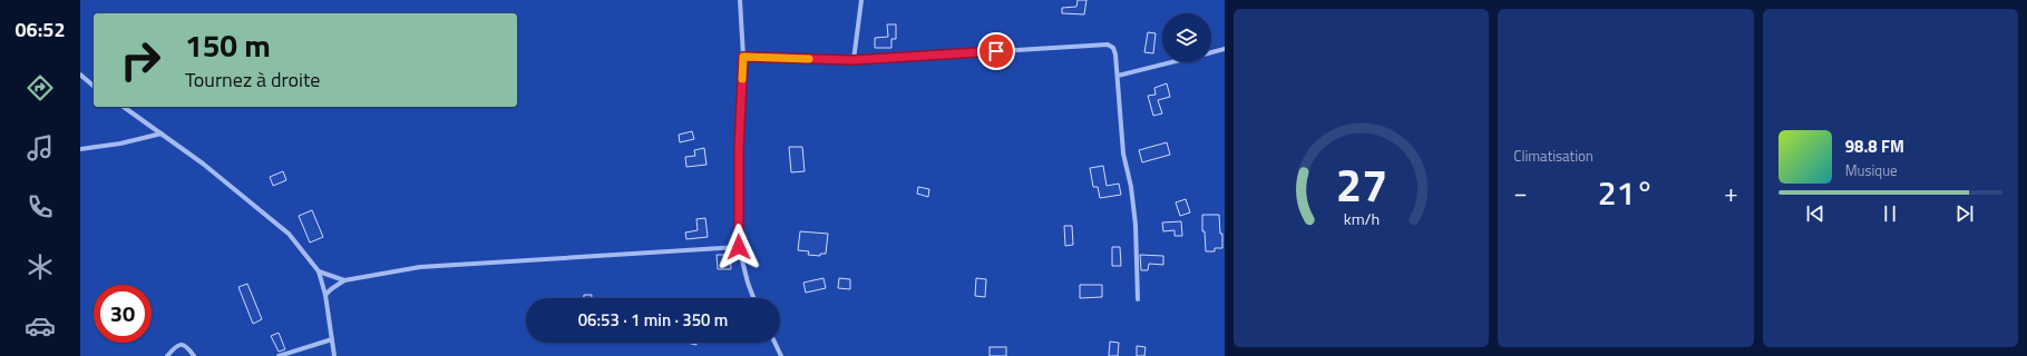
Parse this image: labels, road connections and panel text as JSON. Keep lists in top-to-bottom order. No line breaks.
{"page":{"tabs":"06:52","tile":"Climatisation","turn":["150 m","Tournez à droite"],"song":["98.8 FM","Musique"],"heat":["−","21°","+"],"limit":"30","trip":"06:53 · 1 min · 350 m","gauge":["27","km/h"]}}
